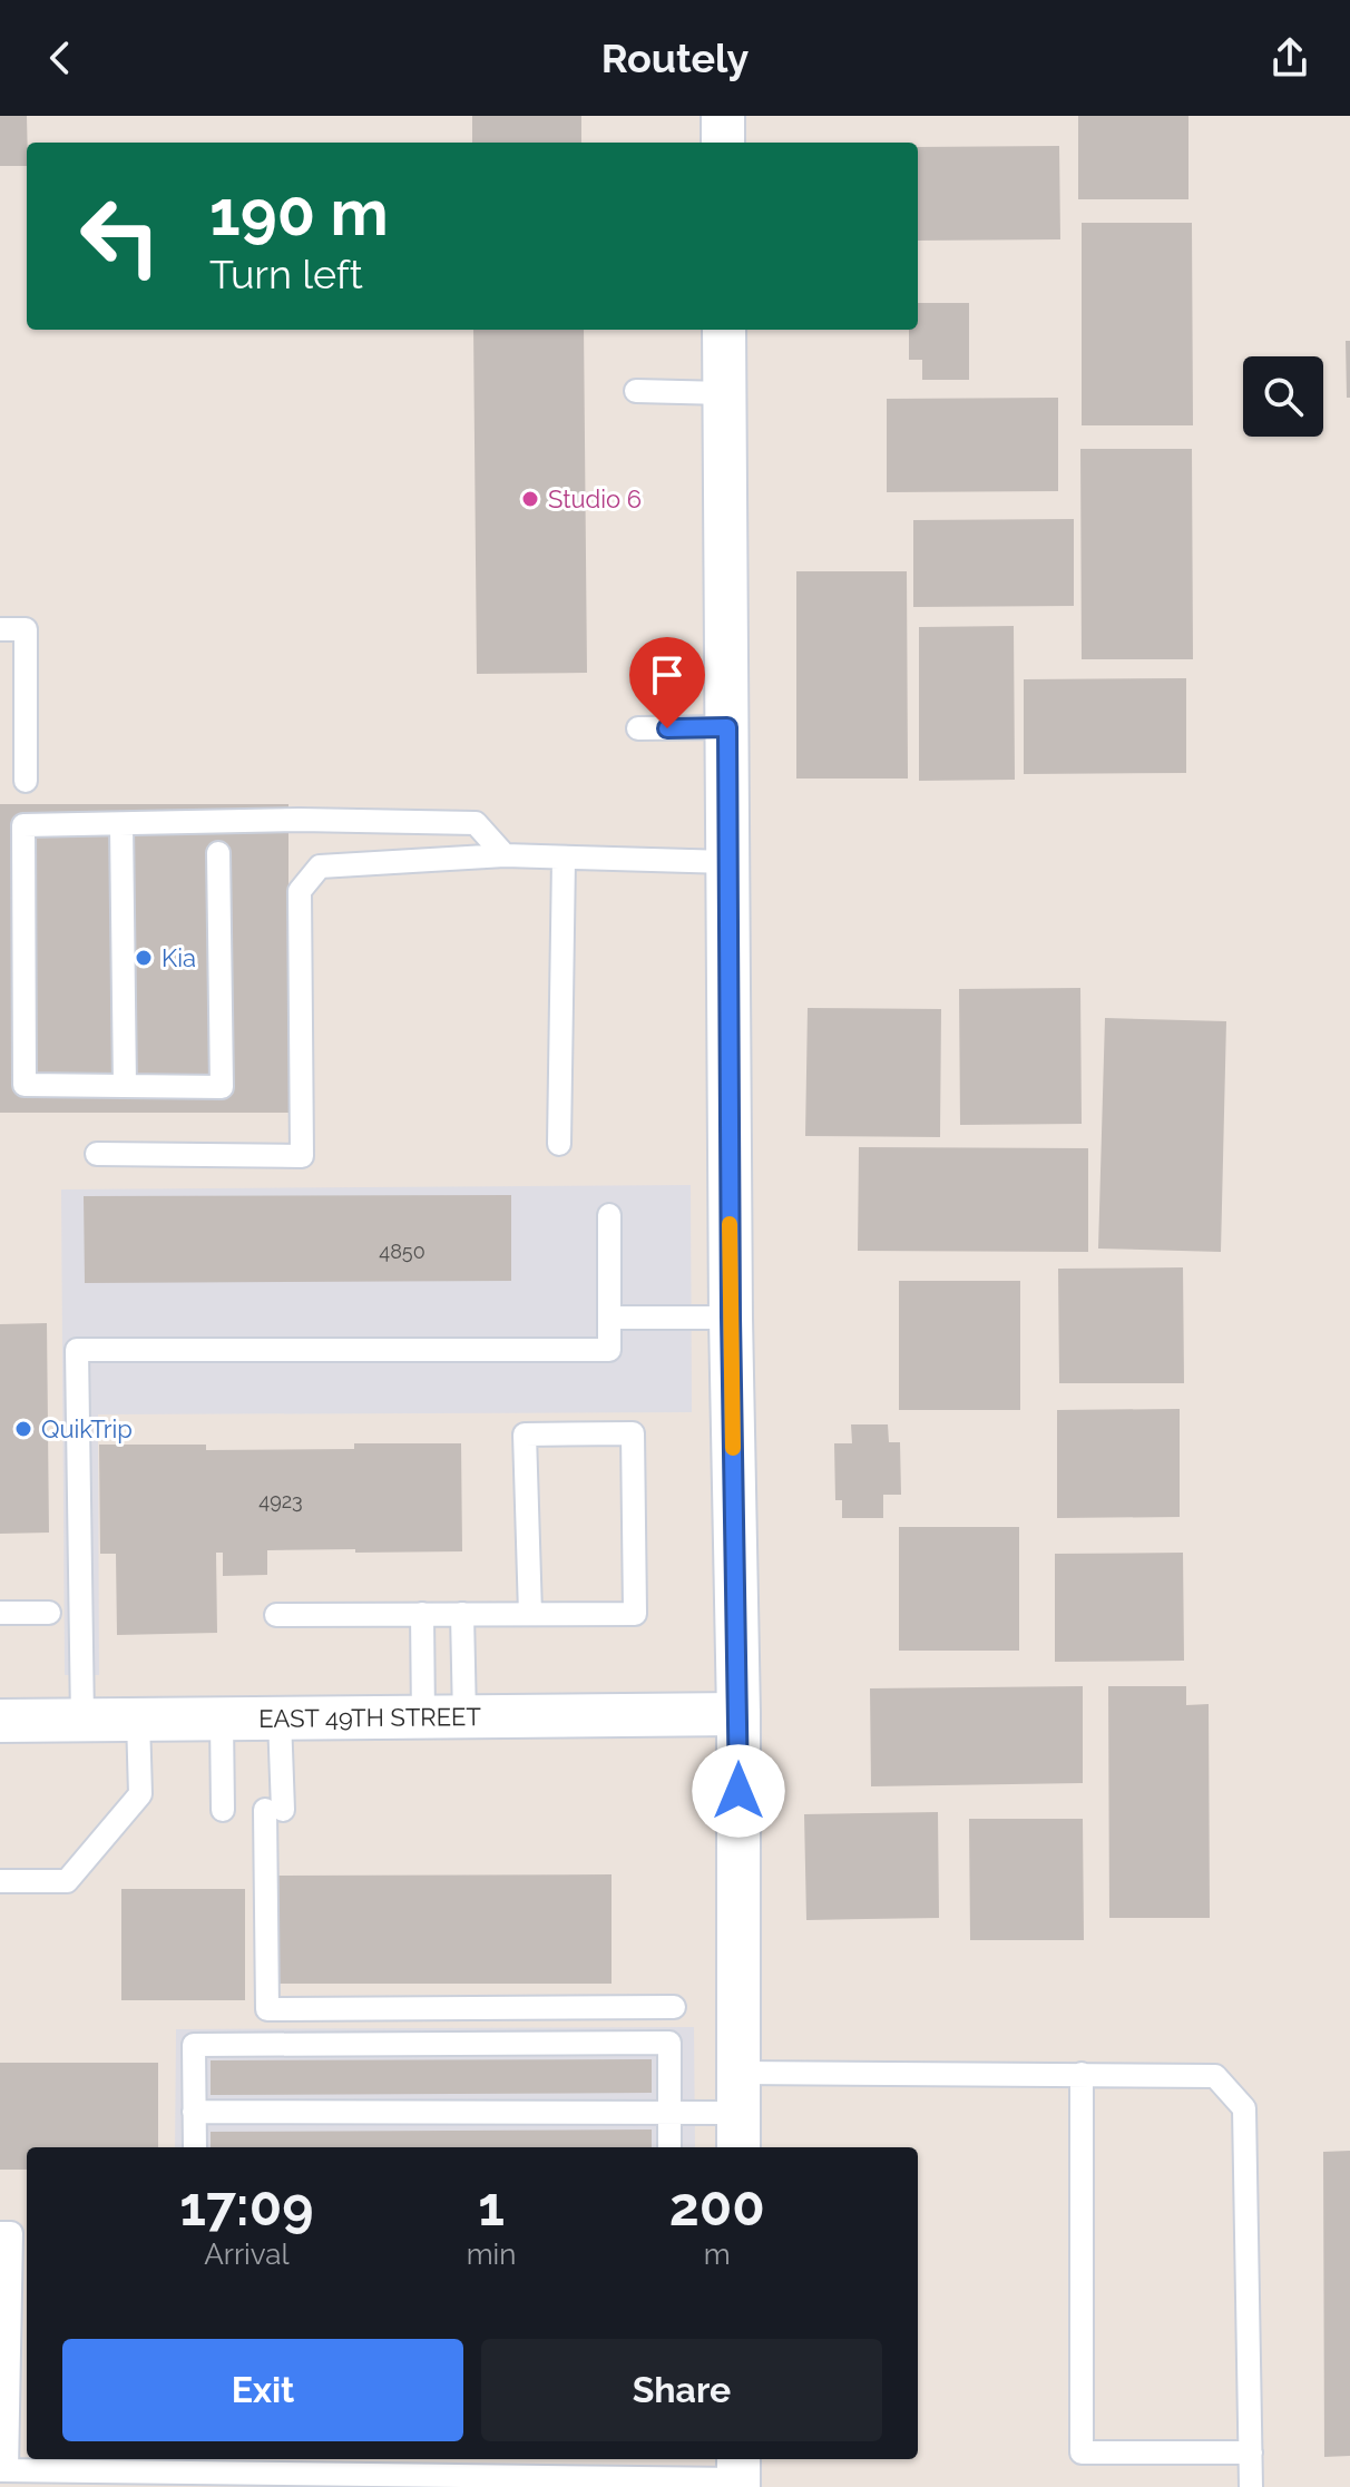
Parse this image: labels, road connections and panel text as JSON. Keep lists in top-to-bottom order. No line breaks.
{"streets":{"street":["EAST 49TH STREET"]},"places":["Studio 6","Kia","QuikTrip"],"house_numbers":["4850","4923"],"page":{"header":"Routely","turn":["190 m","Turn left"],"eta":["17:09","Arrival","1","min","200","m"],"buttons":["Exit","Share"]}}
